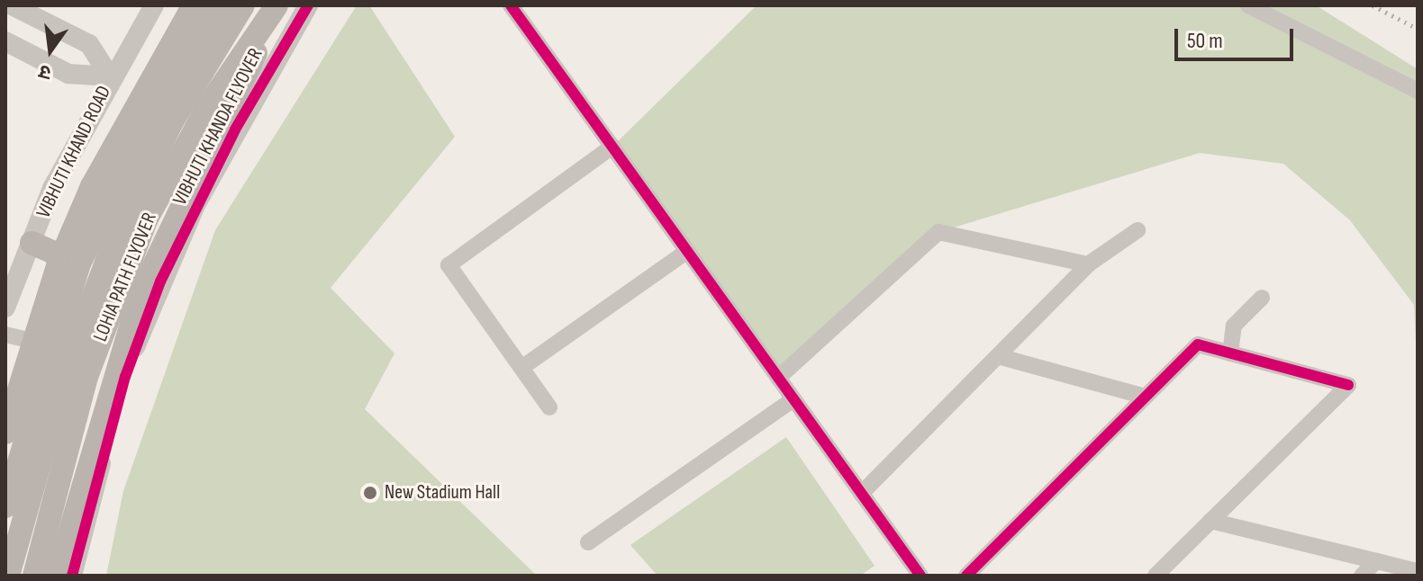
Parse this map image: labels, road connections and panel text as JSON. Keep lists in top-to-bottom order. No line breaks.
{"streets":{"main road":["VIBHUTI KHANDA FLYOVER","LOHIA PATH FLYOVER"],"street":["VIBHUTI KHAND ROAD"]},"crossings":[["VIBHUTI KHANDA FLYOVER","LOHIA PATH FLYOVER"]],"places":["New Stadium Hall"],"scale_bar":"50 m","north":"bottom"}
